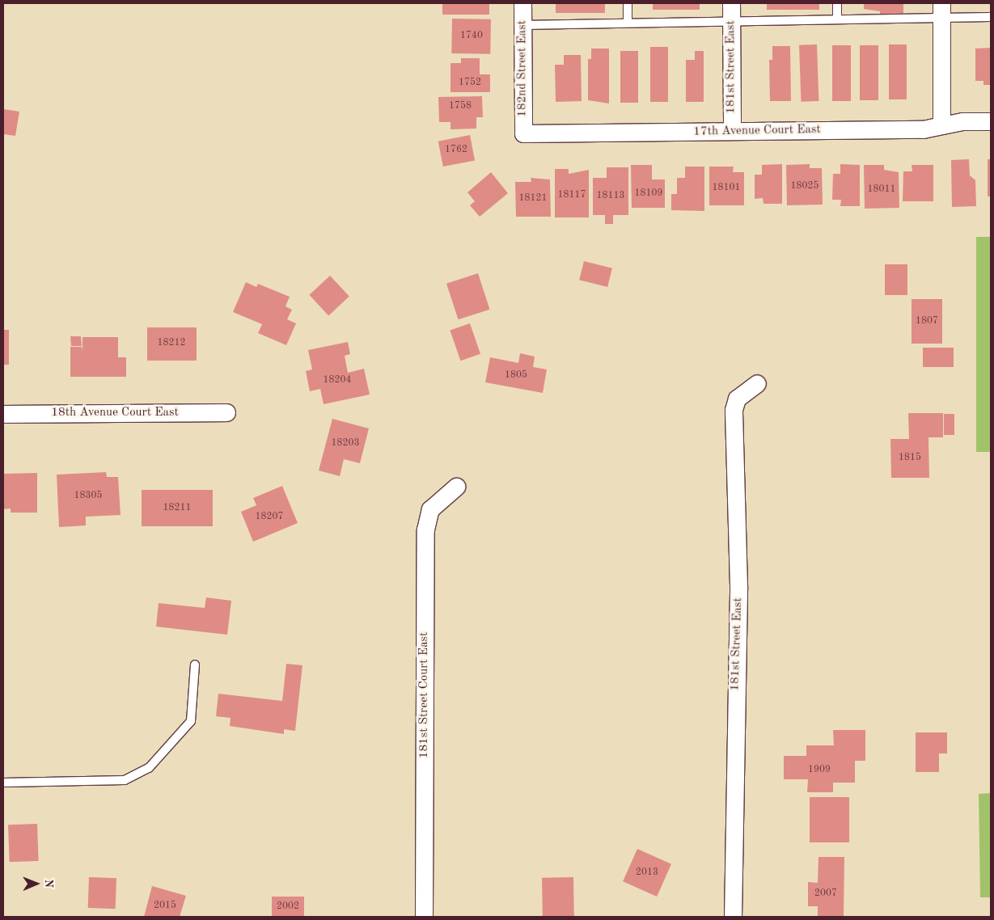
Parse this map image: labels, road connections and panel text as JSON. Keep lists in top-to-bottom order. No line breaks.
{"streets":{"street":["181st Street East","182nd Street East","17th Avenue Court East","18th Avenue Court East","181st Street Court East"]},"crossings":[["181st Street East","17th Avenue Court East"],["182nd Street East","17th Avenue Court East"]],"house_numbers":["1740","1752","1758","1762","18025","18101","18011","18109","18117","18113","18121","1807","18212","1805","18204","18203","1815","18305","18211","18207","1909","2013","2007","2015","2002"],"north":"right"}
